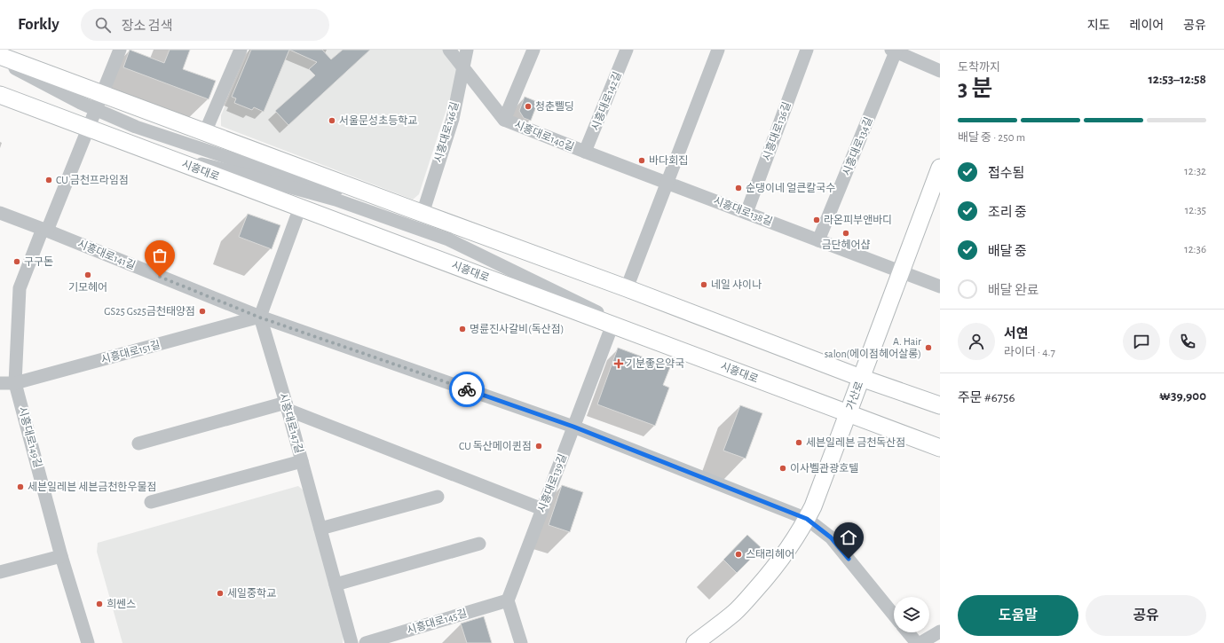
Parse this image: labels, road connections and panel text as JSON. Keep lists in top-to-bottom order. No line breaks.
{"streets":{"main road":["시흥대로","가산로"],"street":["시흥대로142길","시흥대로136길","시흥대로146길","시흥대로140길","시흥대로134길","시흥대로138길","시흥대로141길","시흥대로151길","시흥대로147길","시흥대로149길","시흥대로139길","시흥대로145길"]},"crossings":[["시흥대로142길","시흥대로140길"],["시흥대로136길","시흥대로138길"],["시흥대로146길","시흥대로140길"],["시흥대로140길","시흥대로138길"],["시흥대로134길","시흥대로138길"],["시흥대로","가산로"],["시흥대로","시흥대로149길"],["시흥대로","시흥대로139길"],["시흥대로141길","시흥대로151길"],["시흥대로141길","시흥대로147길"],["시흥대로141길","시흥대로149길"],["시흥대로141길","시흥대로139길"],["시흥대로151길","시흥대로147길"],["시흥대로151길","시흥대로149길"],["시흥대로139길","시흥대로145길"]],"places":{"other":["청춘삘딩","서울문성초등학교","바다회집","CU 금천프라임점","순댕이네 얼큰칼국수","라온피부앤바디","금단헤어샵","구구돈","기모헤어","네일 샤이나","GS25 Gs25금천태양점","명륜진사갈비(독산점)","A. Hair salon(에이점헤어살롱)","세븐일레븐 금천독산점","CU 독산메이퀸점","이사벨관광호텔","세븐일레븐 세븐금천한우물점","스태리헤어","세일중학교","희쎈스"],"health":["기분좋은약국"]},"page":{"header":"Forkly","search":"장소 검색","nav":["지도","레이어","공유"],"heading":["3 분","도착까지","12:53–12:58"],"panel":["서연","라이더 · 4.7","주문 #6756","₩39,900"],"bar":"배달 중 · 250 m","list":[["접수됨","12:32"],["조리 중","12:35"],["배달 중","12:36"],"배달 완료"],"buttons":["도움말","공유"]}}
